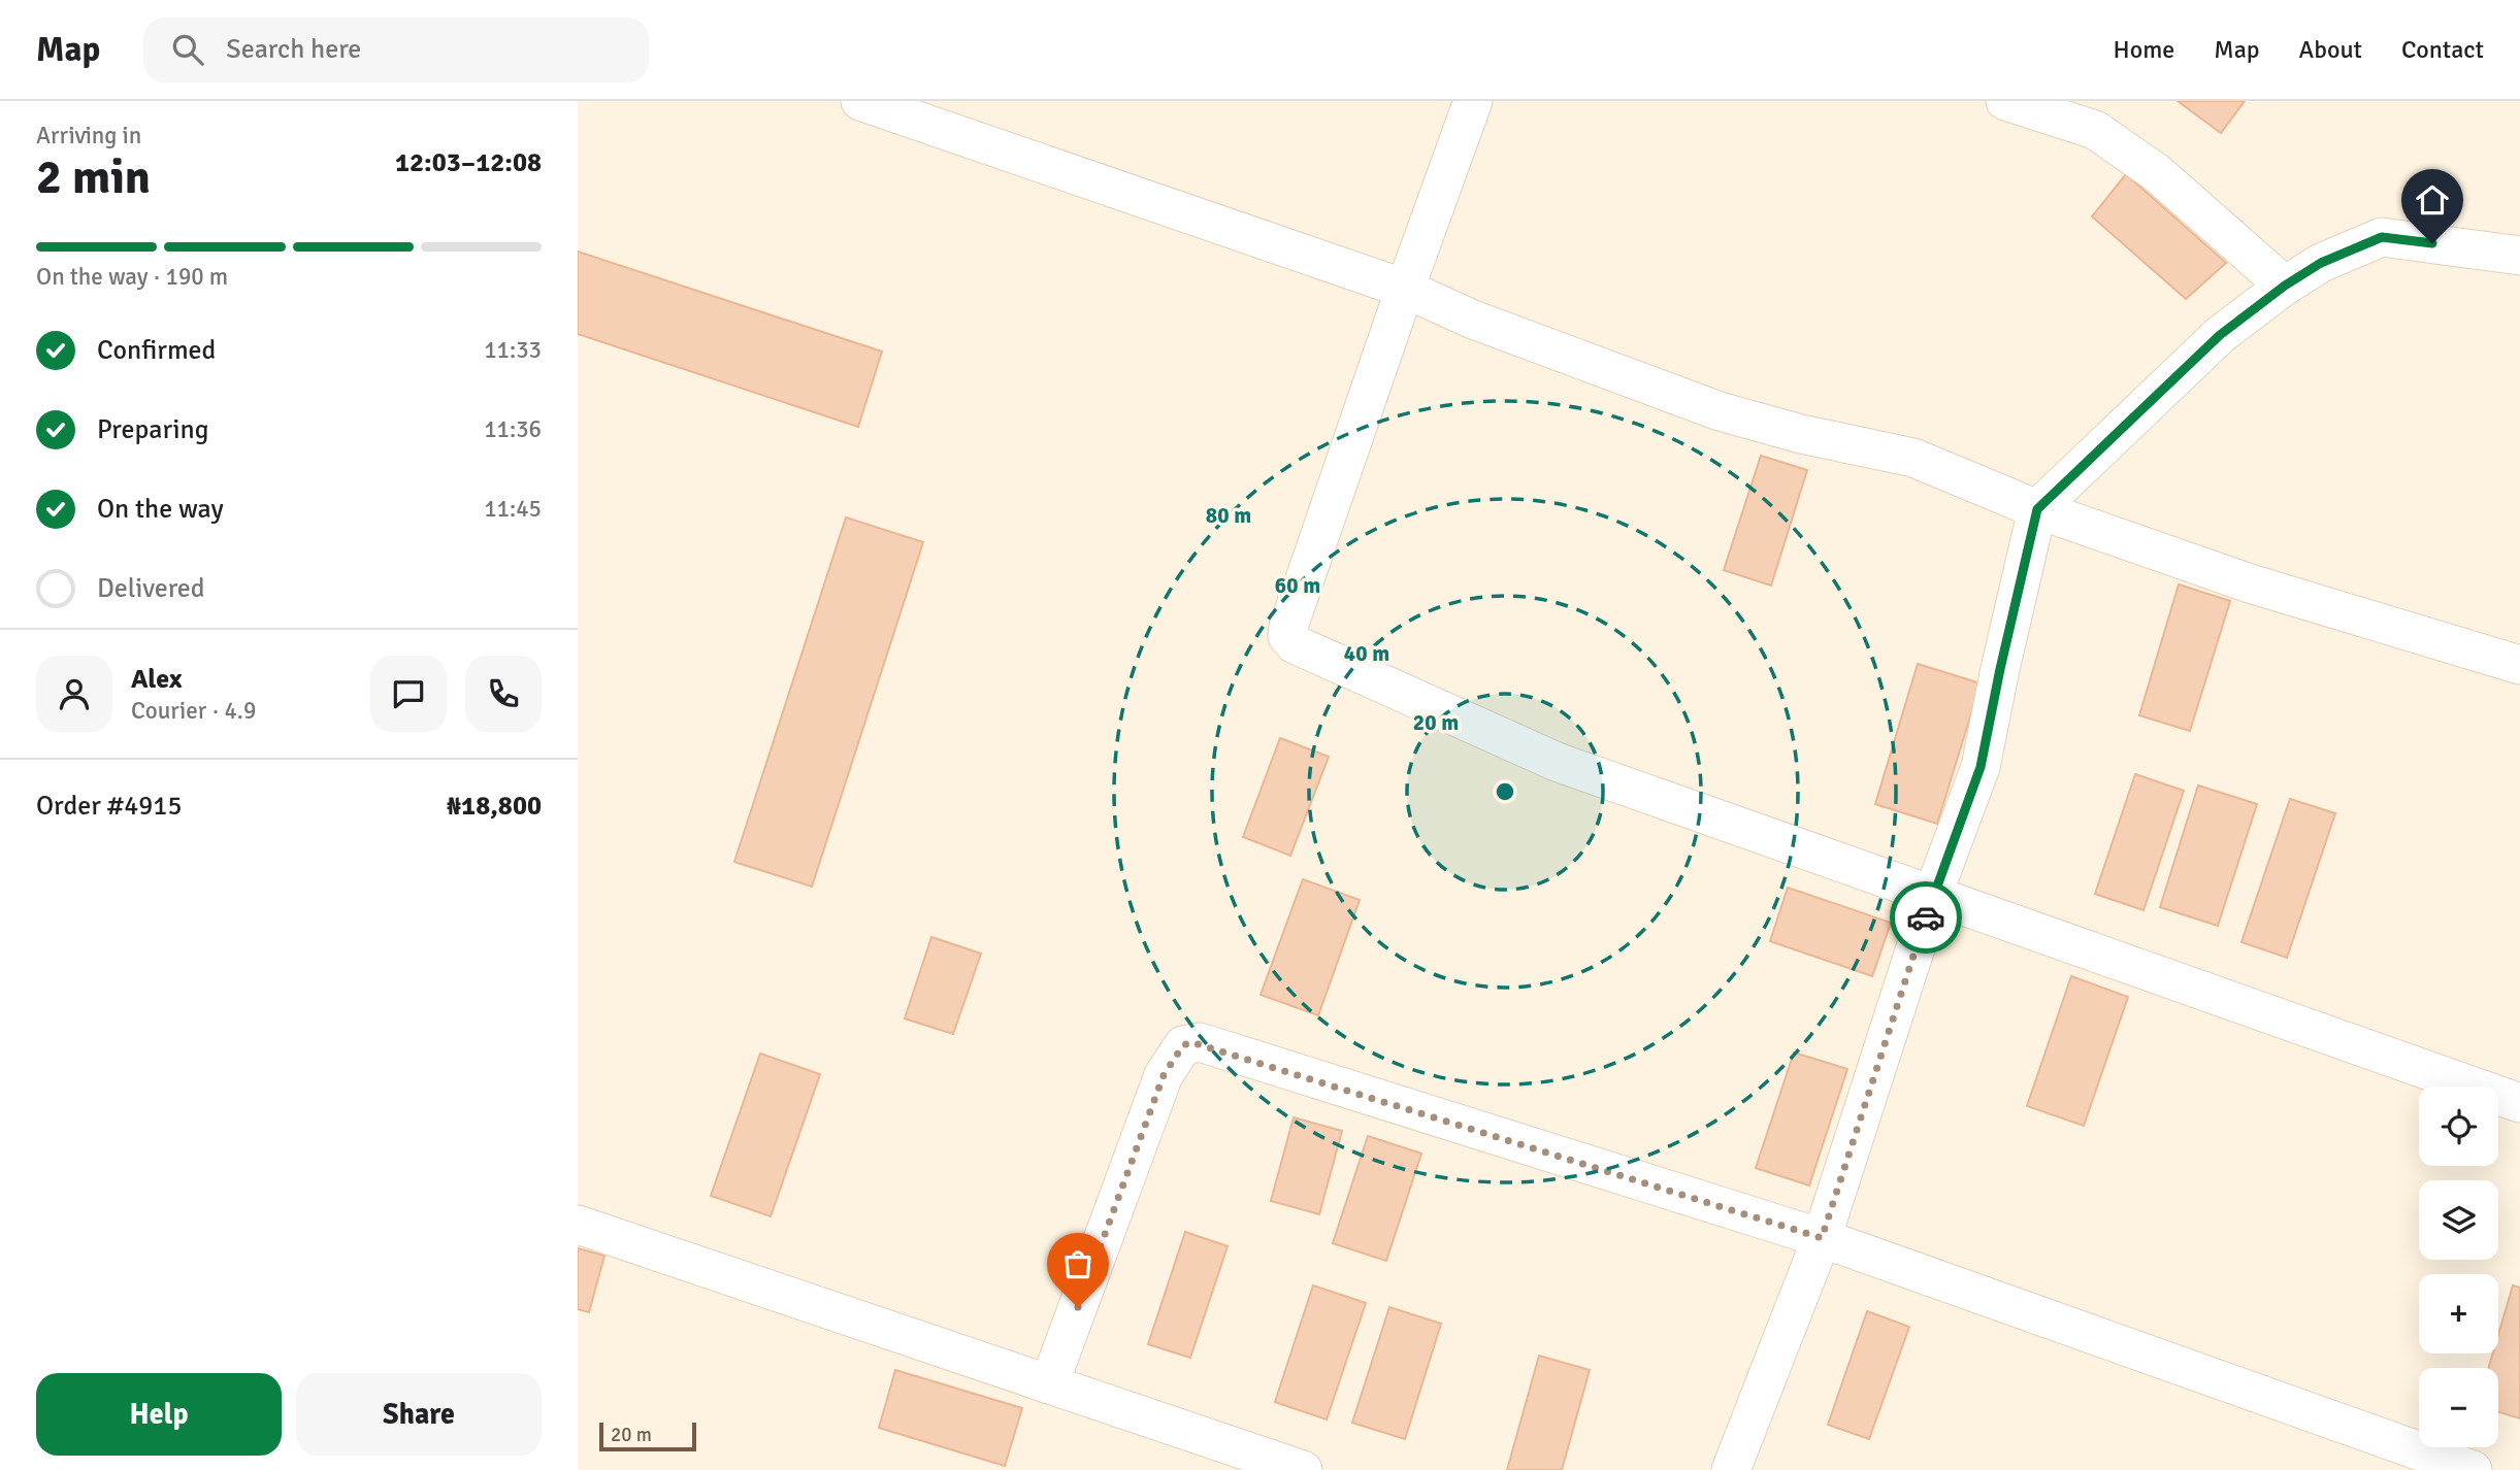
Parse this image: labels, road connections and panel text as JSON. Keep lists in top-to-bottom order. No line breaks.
{"scale_bar":"20 m","page":{"header":"Map","search":"Search here","nav":["Home","Map","About","Contact"],"heading":["2 min","Arriving in","12:03–12:08"],"panel":["Alex","Courier · 4.9","Order #4915","₦18,800"],"bar":"On the way · 190 m","list":[["Confirmed","11:33"],["Preparing","11:36"],["On the way","11:45"],"Delivered"],"map_buttons":["+","−"],"buttons":["Help","Share"],"scale":"20 m"},"rings":["80 m","60 m","40 m","20 m"]}
